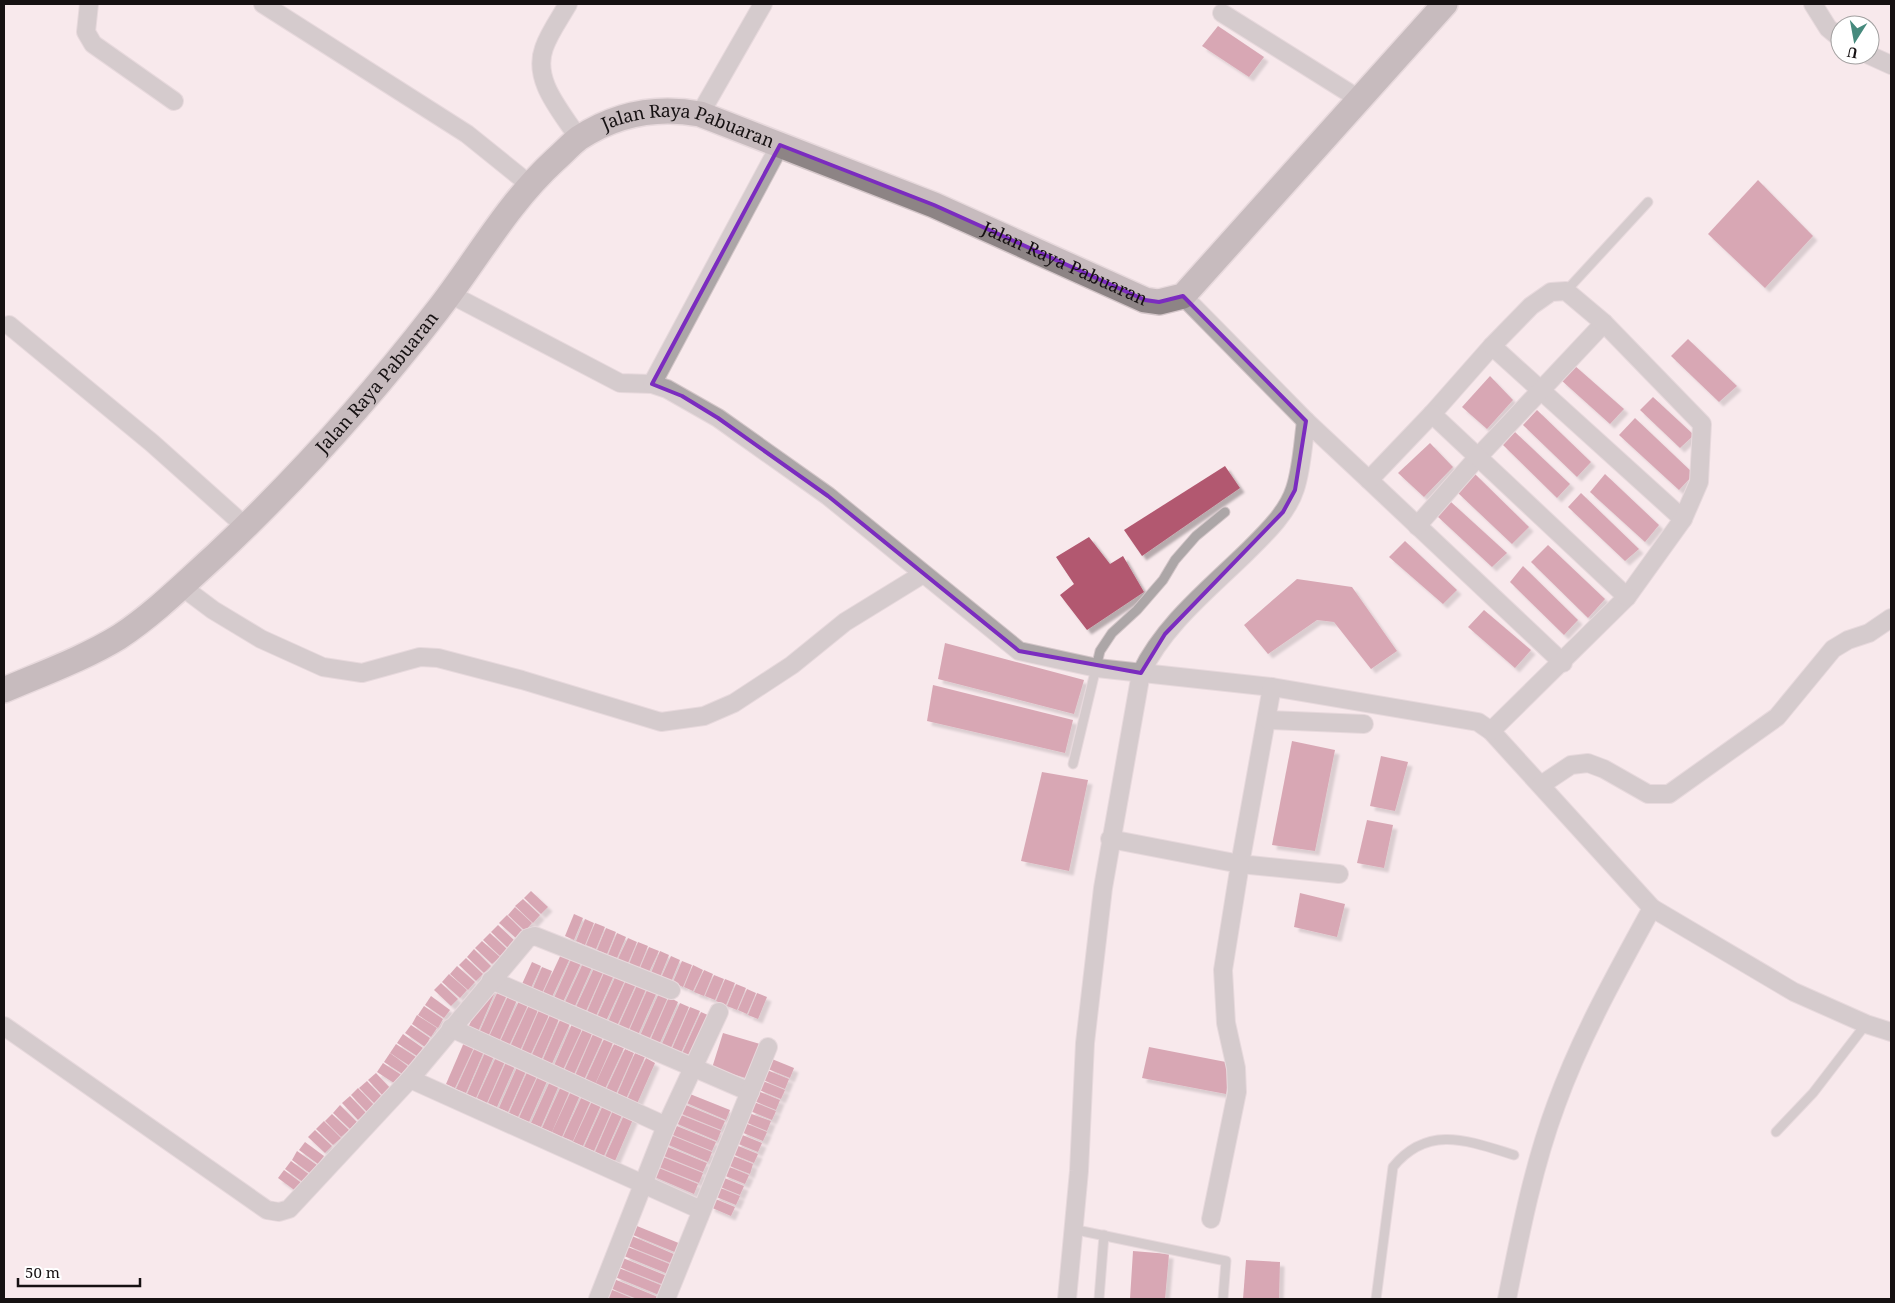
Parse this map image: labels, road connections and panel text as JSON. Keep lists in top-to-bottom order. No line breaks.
{"streets":{"street":["Jalan Raya Pabuaran"]},"scale_bar":"50 m","north":"bottom"}
